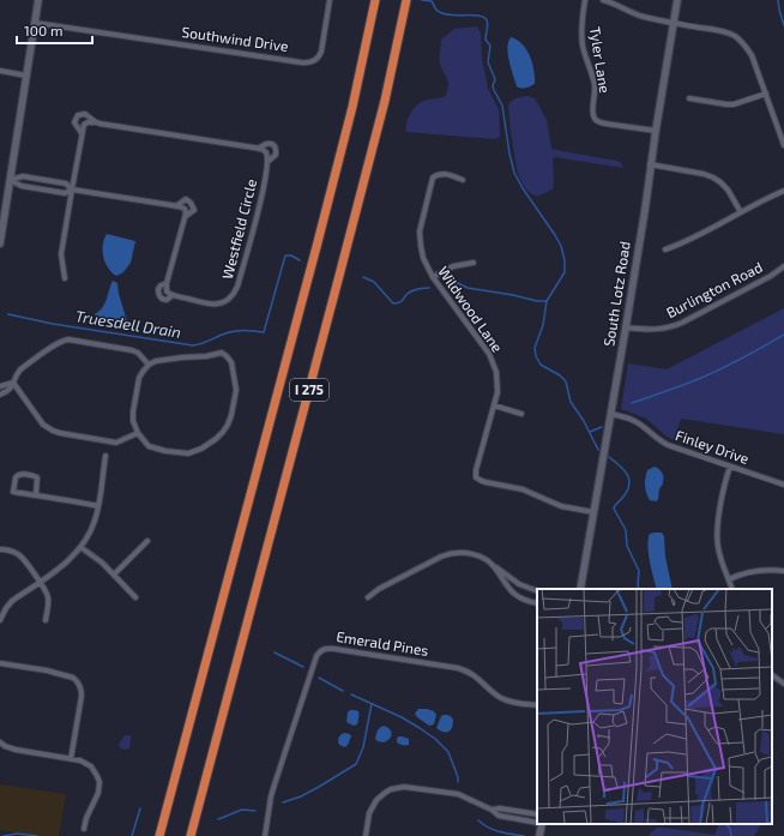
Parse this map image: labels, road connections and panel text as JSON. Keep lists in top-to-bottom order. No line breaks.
{"streets":{"highway":["I 275"],"street":["Southwind Drive","Tyler Lane","Westfield Circle","Burlington Road","South Lotz Road","Wildwood Lane","Finley Drive","Emerald Pines"]},"crossings":[["Tyler Lane","South Lotz Road"],["Burlington Road","South Lotz Road"],["South Lotz Road","Wildwood Lane"],["South Lotz Road","Finley Drive"]],"water":["Truesdell Drain"],"scale_bar":"100 m"}
